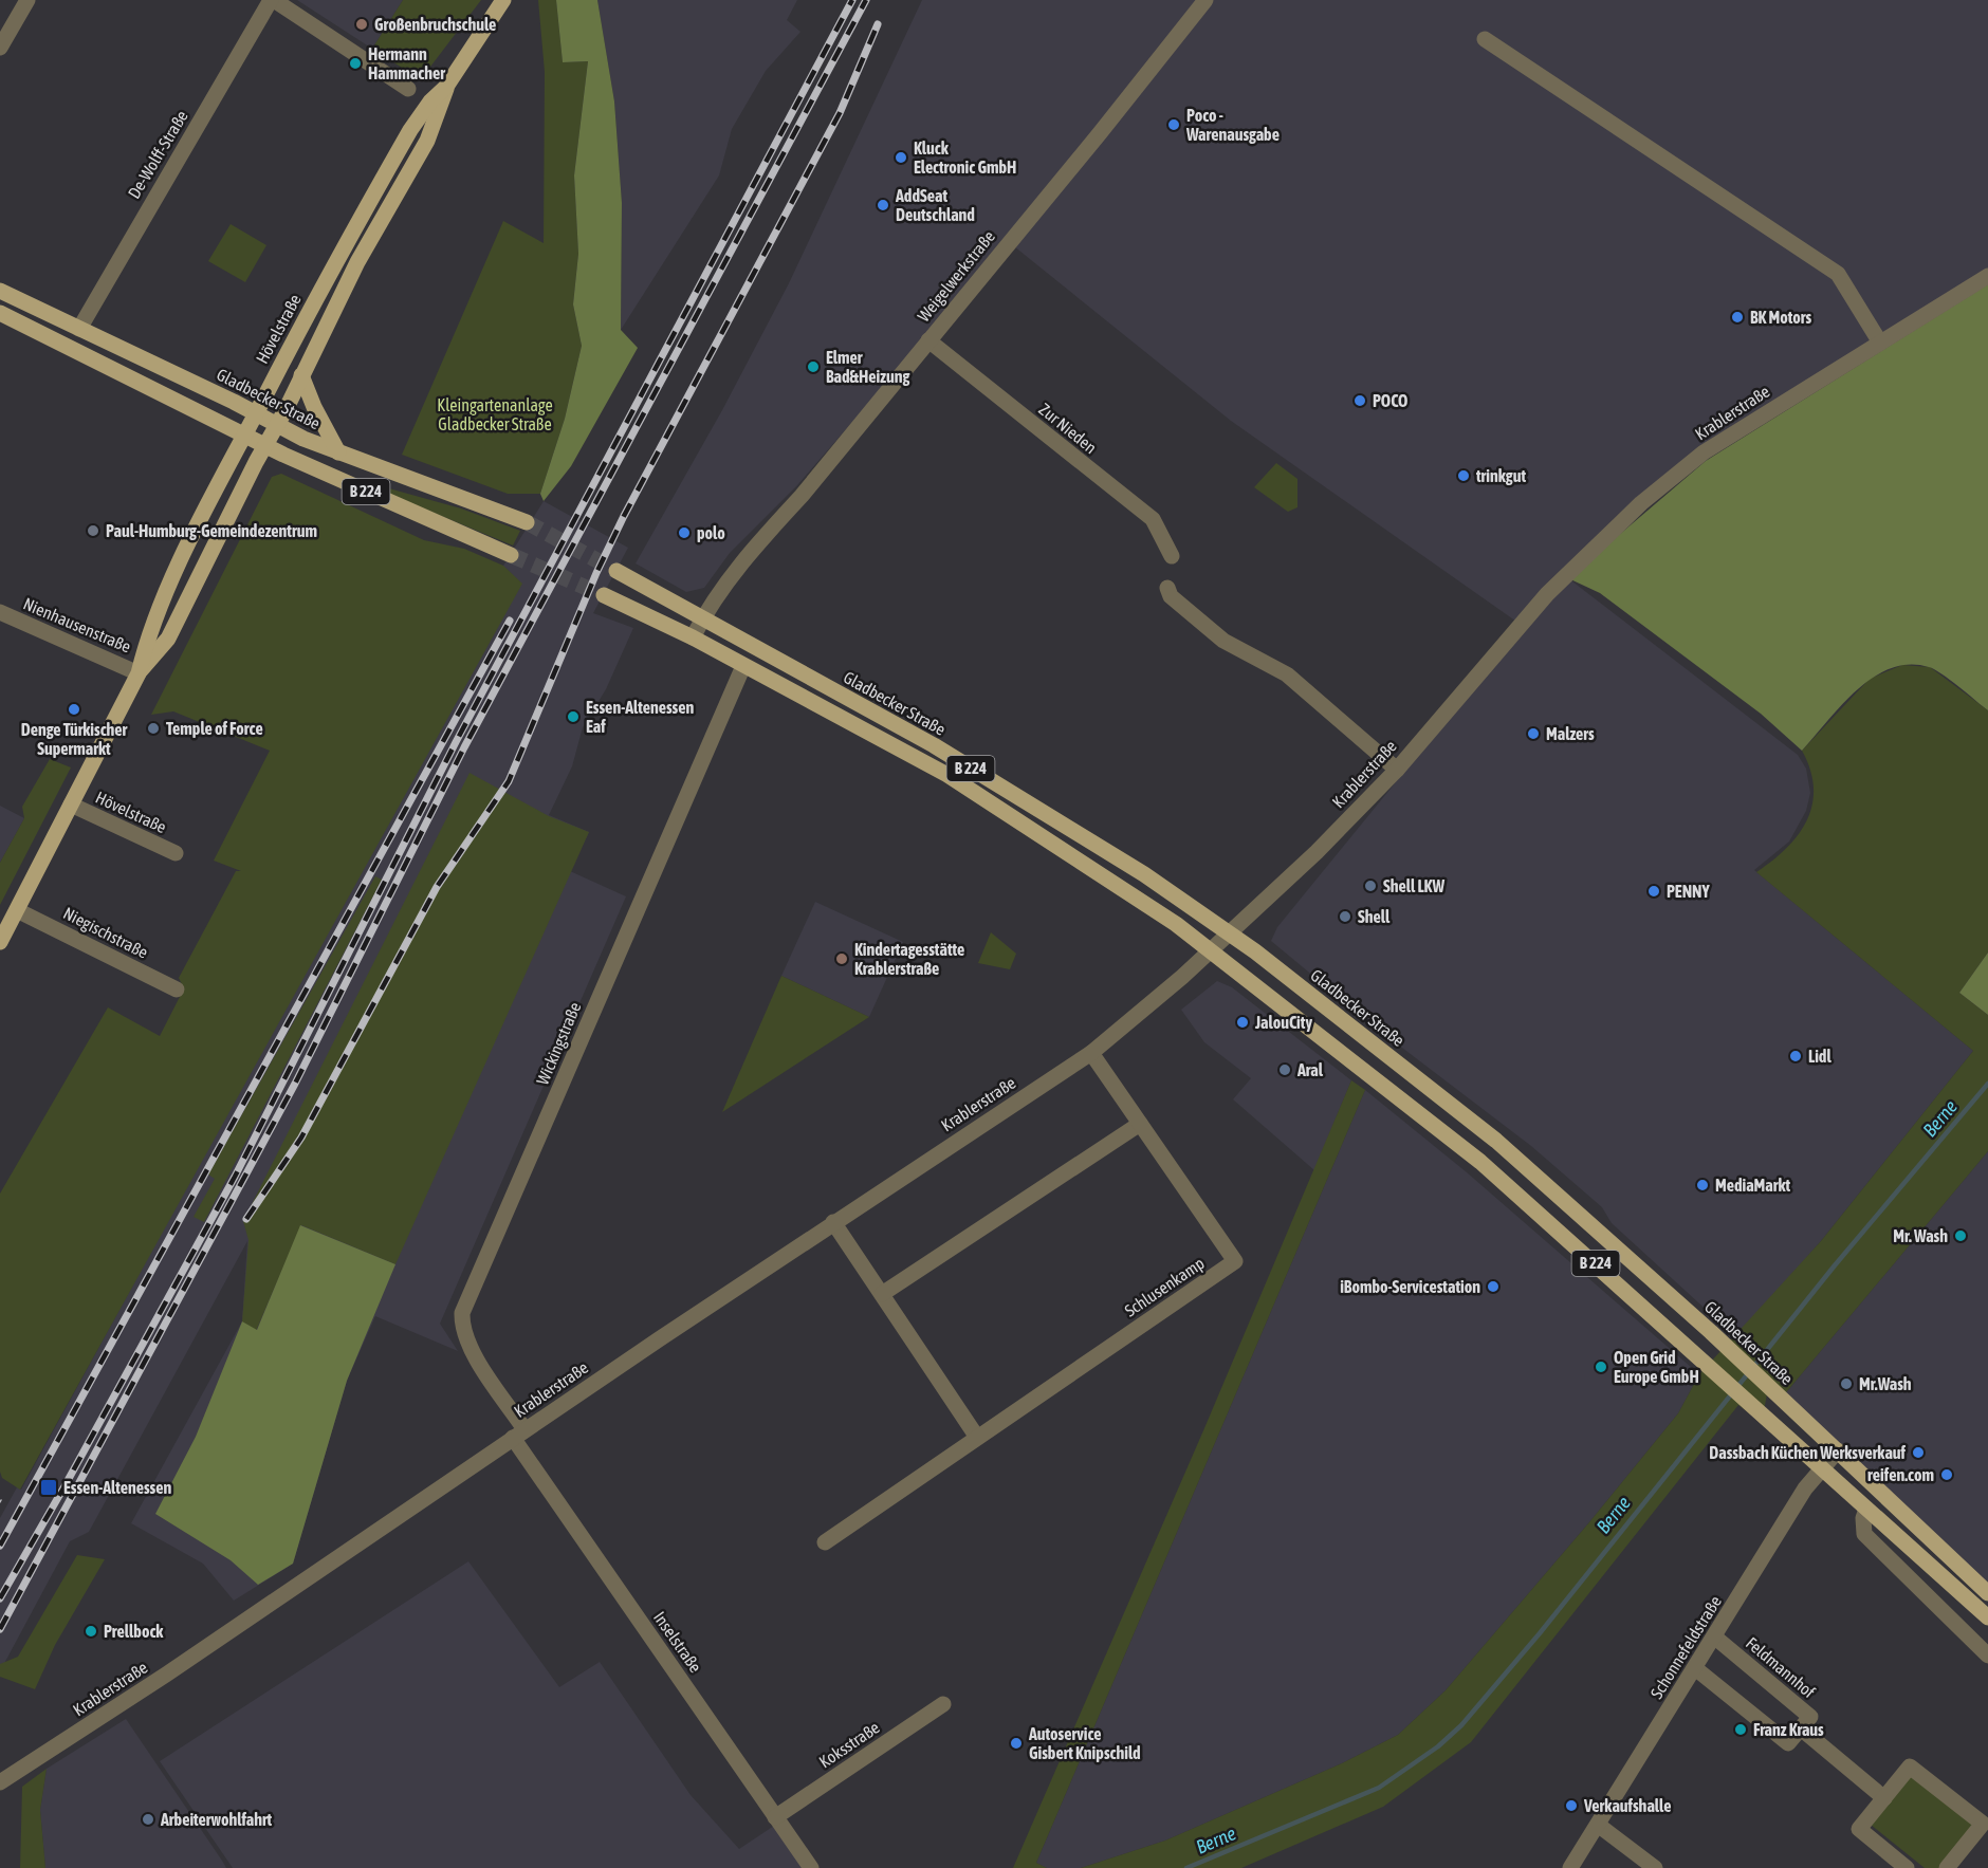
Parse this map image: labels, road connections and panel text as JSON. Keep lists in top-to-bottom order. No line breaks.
{"streets":{"main road":["Hövelstraße","Gladbecker Straße","B 224"],"street":["De-Wolff-Straße","Weigelwerkstraße","Krablerstraße","Zur Nieden","Nienhausenstraße","Niegischstraße","Wickingstraße","Schlusenkamp","Inselstraße","Schonnefeldstraße","Feldmannhof","Koksstraße"]},"crossings":[["De-Wolff-Straße","Gladbecker Straße"],["Weigelwerkstraße","Gladbecker Straße"],["Weigelwerkstraße","Zur Nieden"],["Weigelwerkstraße","B 224"],["Hövelstraße","Gladbecker Straße"],["Hövelstraße","B 224"],["Hövelstraße","Nienhausenstraße"],["Hövelstraße","Niegischstraße"],["Gladbecker Straße","Krablerstraße"],["Gladbecker Straße","Schonnefeldstraße"],["Krablerstraße","B 224"],["Krablerstraße","Wickingstraße"],["Krablerstraße","Schlusenkamp"],["Krablerstraße","Inselstraße"],["B 224","Wickingstraße"],["B 224","Schonnefeldstraße"],["Wickingstraße","Inselstraße"],["Inselstraße","Koksstraße"],["Schonnefeldstraße","Feldmannhof"]],"water":["Berne"],"parks":["Kleingartenanlage Gladbecker Straße"],"places":{"other":["Großenbruchschule","Hermann Hammacher","Poco - Warenausgabe","Kluck Electronic GmbH","AddSeat Deutschland","BK Motors","Elmer Bad&Heizung","POCO","trinkgut","Paul-Humburg-Gemeindezentrum","polo","Denge Türkischer Supermarkt","Essen-Altenessen Eaf","Temple of Force","Malzers","Shell LKW","PENNY","Shell","Kindertagesstätte Krablerstraße","JalouCity","Lidl","Aral","MediaMarkt","Mr. Wash","iBombo-Servicestation","Open Grid Europe GmbH","Mr.Wash","Dassbach Küchen Werksverkauf","reifen.com","Prellbock","Franz Kraus","Autoservice Gisbert Knipschild","Verkaufshalle","Arbeiterwohlfahrt"],"transit":["Essen-Altenessen"]}}
